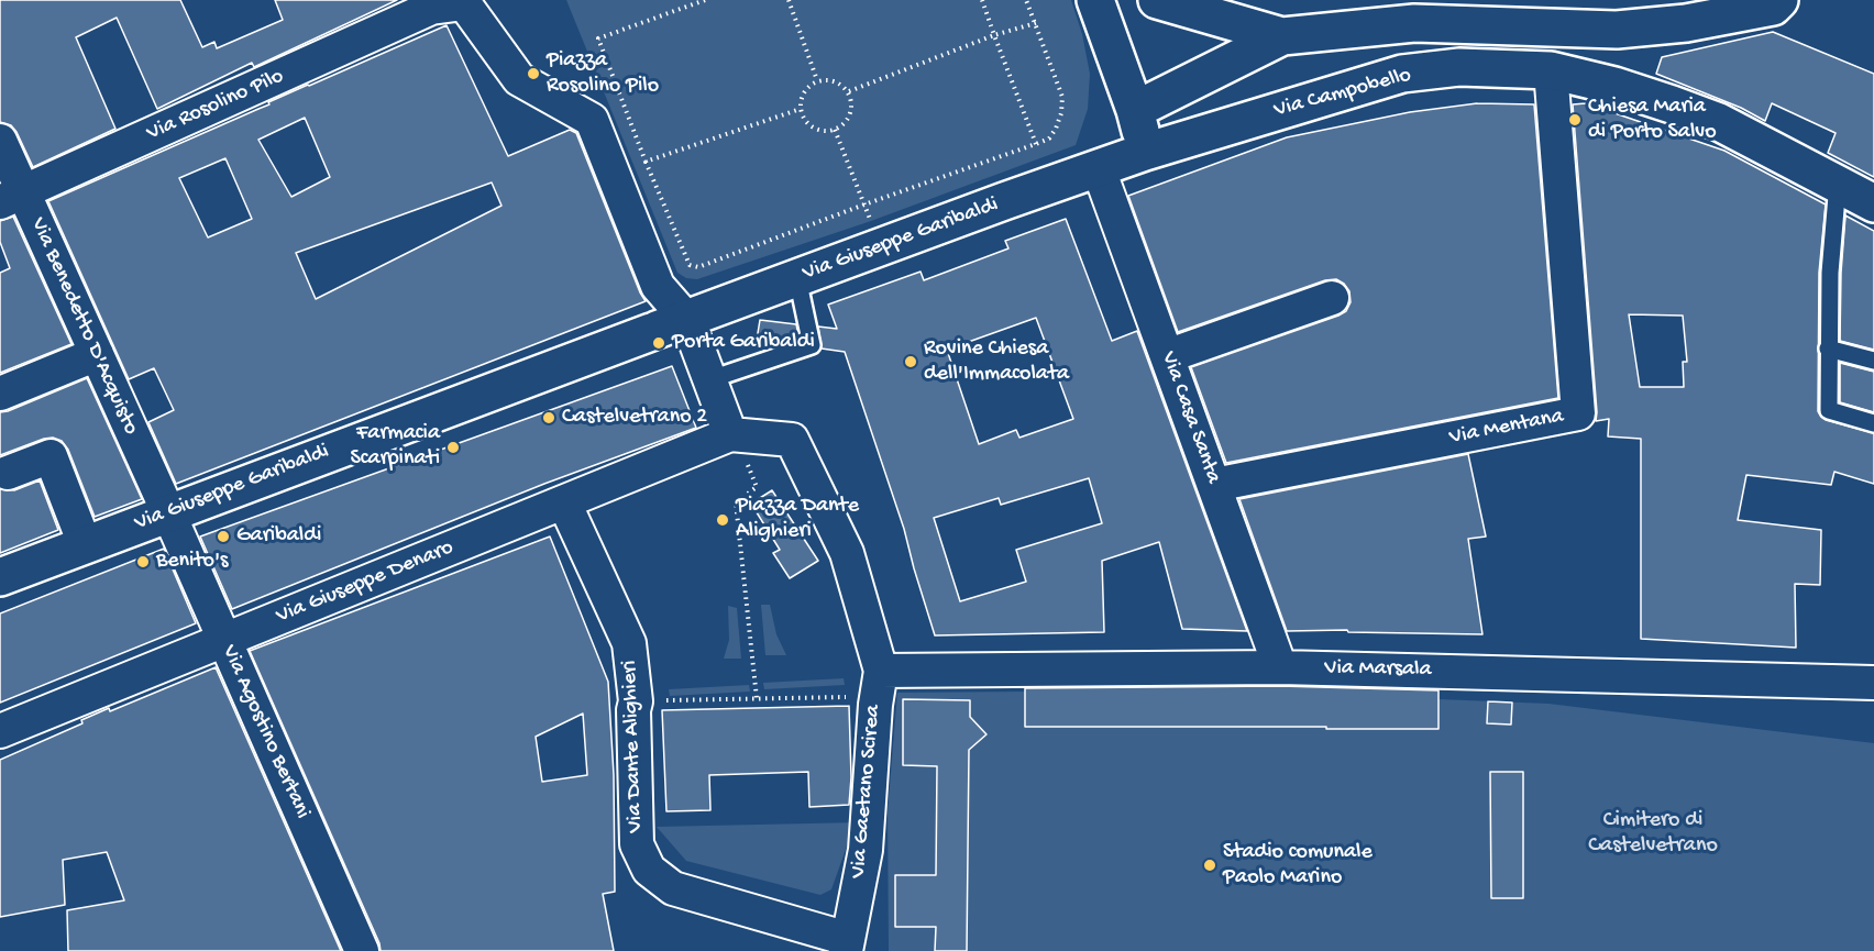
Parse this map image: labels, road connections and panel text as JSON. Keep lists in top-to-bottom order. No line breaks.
{"streets":{"main road":["Via Campobello","Via Giuseppe Garibaldi"],"street":["Via Rosolino Pilo","Via Benedetto D'Acquisto","Via Casa Santa","Via Mentana","Via Giuseppe Denaro","Via Marsala","Via Agostino Bertani","Via Dante Alighieri","Via Gaetano Scirea"]},"crossings":[["Via Campobello","Via Giuseppe Garibaldi"],["Via Campobello","Via Mentana"],["Via Rosolino Pilo","Via Benedetto D'Acquisto"],["Via Giuseppe Garibaldi","Via Benedetto D'Acquisto"],["Via Giuseppe Garibaldi","Via Casa Santa"],["Via Giuseppe Garibaldi","Via Agostino Bertani"],["Via Benedetto D'Acquisto","Via Agostino Bertani"],["Via Casa Santa","Via Mentana"],["Via Casa Santa","Via Marsala"],["Via Giuseppe Denaro","Via Agostino Bertani"],["Via Giuseppe Denaro","Via Dante Alighieri"],["Via Marsala","Via Gaetano Scirea"],["Via Dante Alighieri","Via Gaetano Scirea"]],"parks":["Cimitero di Castelvetrano"],"places":["Piazza Rosolino Pilo","Chiesa Maria di Porto Salvo","Porta Garibaldi","Rovine Chiesa dell'Immacolata","Castelvetrano 2","Farmacia Scarpinati","Piazza Dante Alighieri","Garibaldi","Benito's","Stadio comunale Paolo Marino"]}
